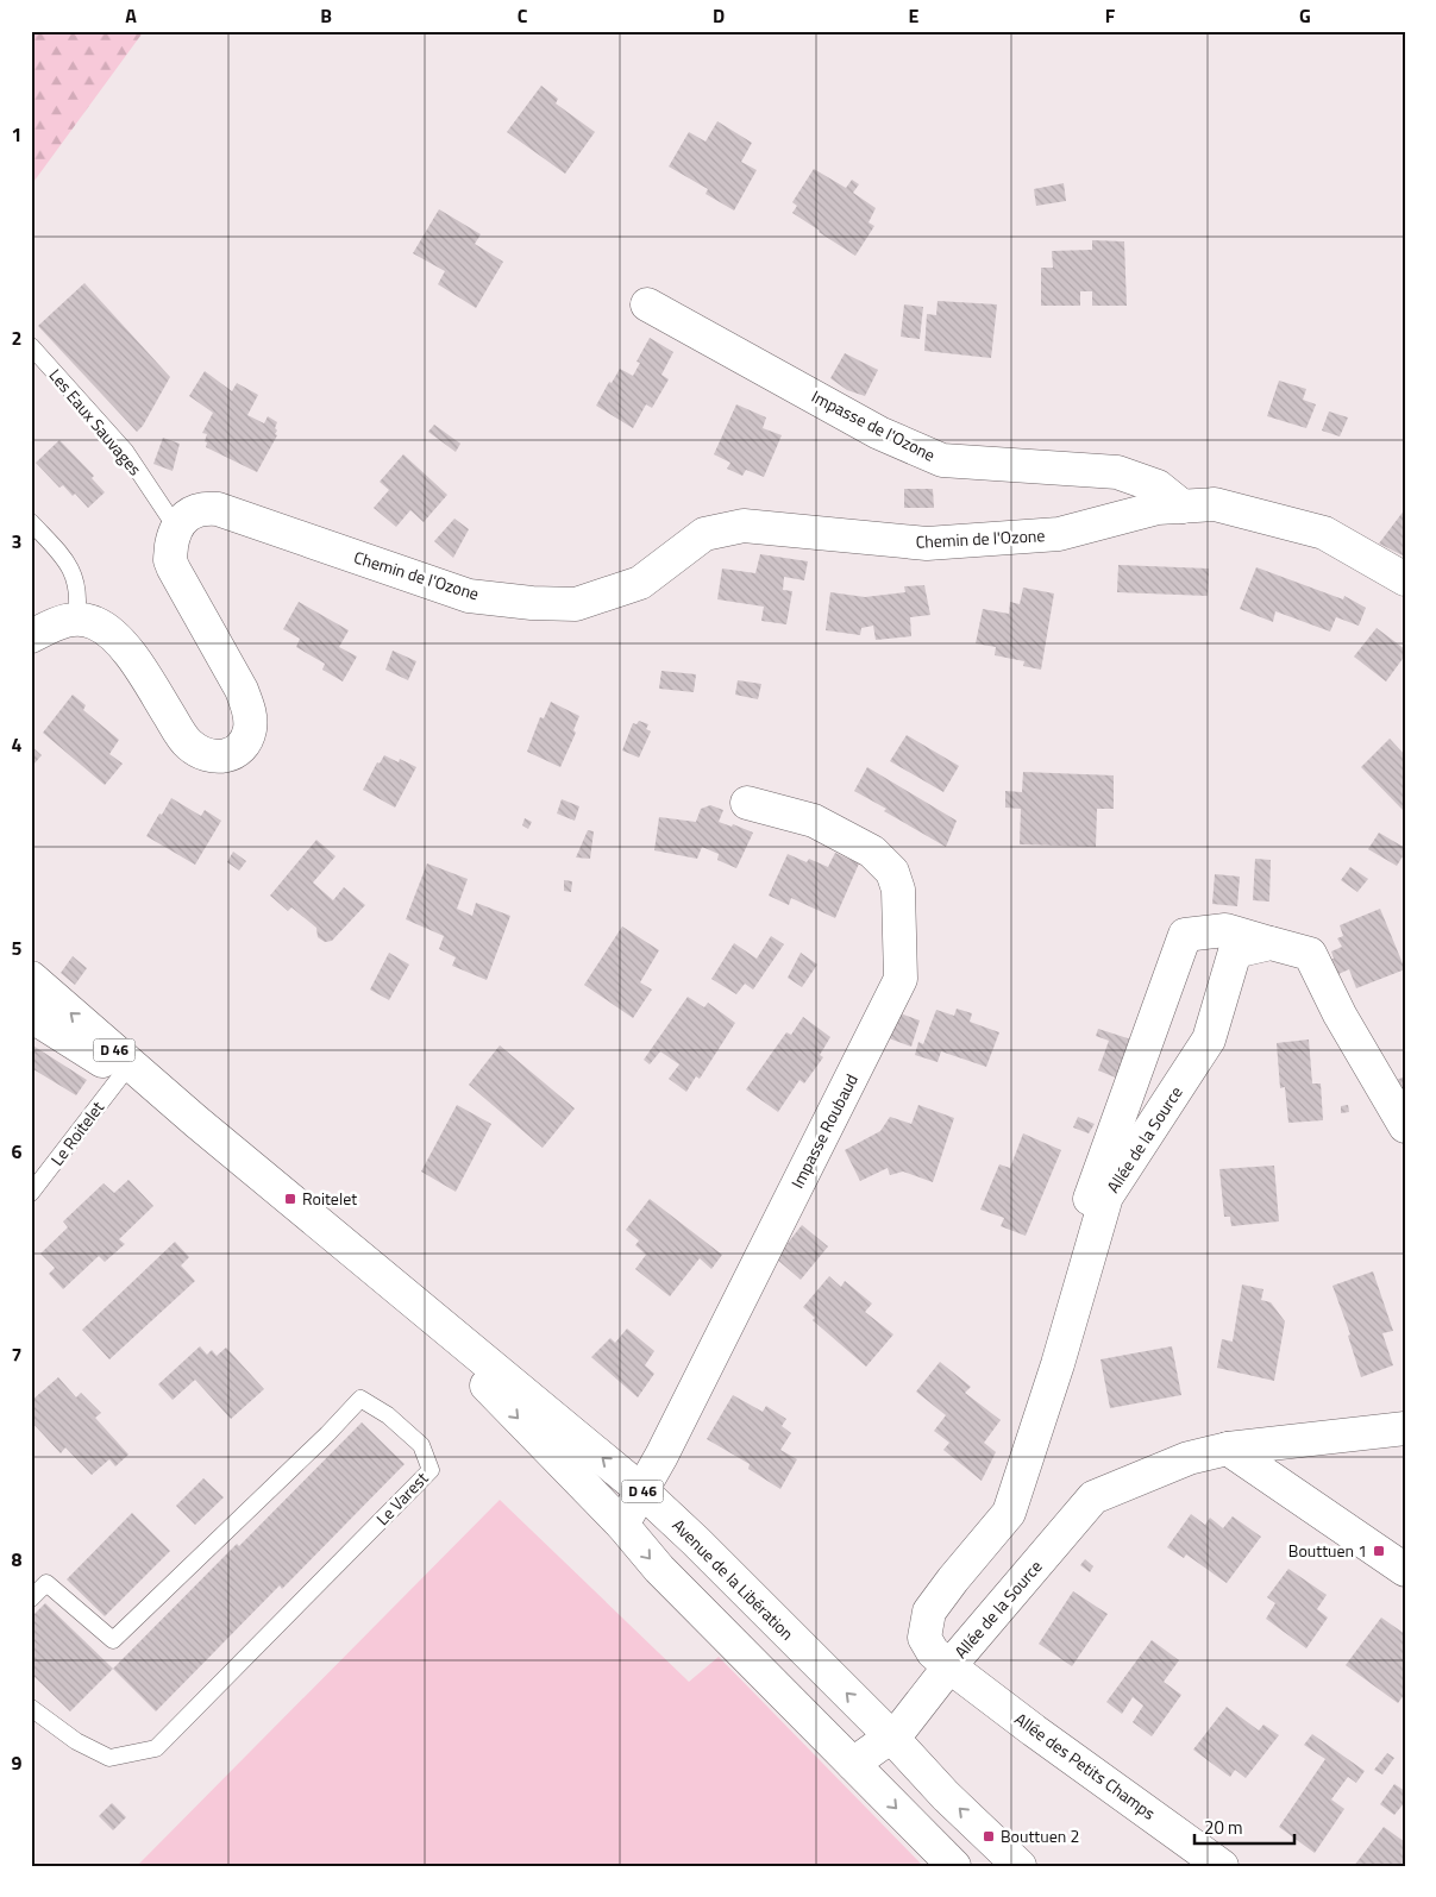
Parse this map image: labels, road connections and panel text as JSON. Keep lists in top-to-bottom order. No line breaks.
{"streets":{"street":["Impasse de l'Ozone","Chemin de l'Ozone","D 46","Impasse Roubaud","Allée de la Source","Avenue de la Libération","Allée des Petits Champs"],"lane":["Les Eaux Sauvages","Le Roitelet","Le Varest"]},"crossings":[["Les Eaux Sauvages","Chemin de l'Ozone"],["Impasse de l'Ozone","Chemin de l'Ozone"],["Impasse Roubaud","Avenue de la Libération"],["Le Roitelet","Avenue de la Libération"],["Allée de la Source","Avenue de la Libération"],["Allée de la Source","Allée des Petits Champs"]],"places":{"transit":["Roitelet","Bouttuen 1","Bouttuen 2"]},"scale_bar":"20 m","grid":{"columns":["A","B","C","D","E","F","G"],"rows":["1","2","3","4","5","6","7","8","9"]}}
